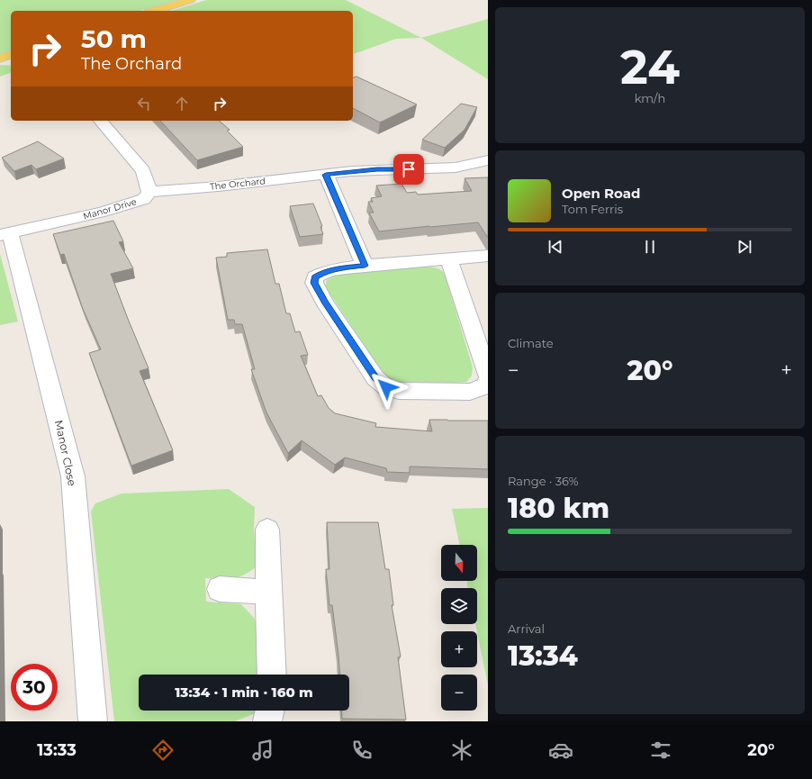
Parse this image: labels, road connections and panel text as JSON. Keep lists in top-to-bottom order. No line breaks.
{"streets":{"street":["The Orchard","Manor Drive","Manor Close"]},"crossings":[["The Orchard","Manor Drive"],["Manor Drive","Manor Close"]],"north":"bottom","page":{"tile":[["24","km/h"],"Climate",["Range · 36%","180 km"],["Arrival","13:34"]],"turn":["50 m","The Orchard"],"song":["Open Road","Tom Ferris"],"heat":["−","20°","+"],"map_buttons":["+","−"],"limit":"30","trip":"13:34 · 1 min · 160 m","tabs":["13:33","20°"]}}
